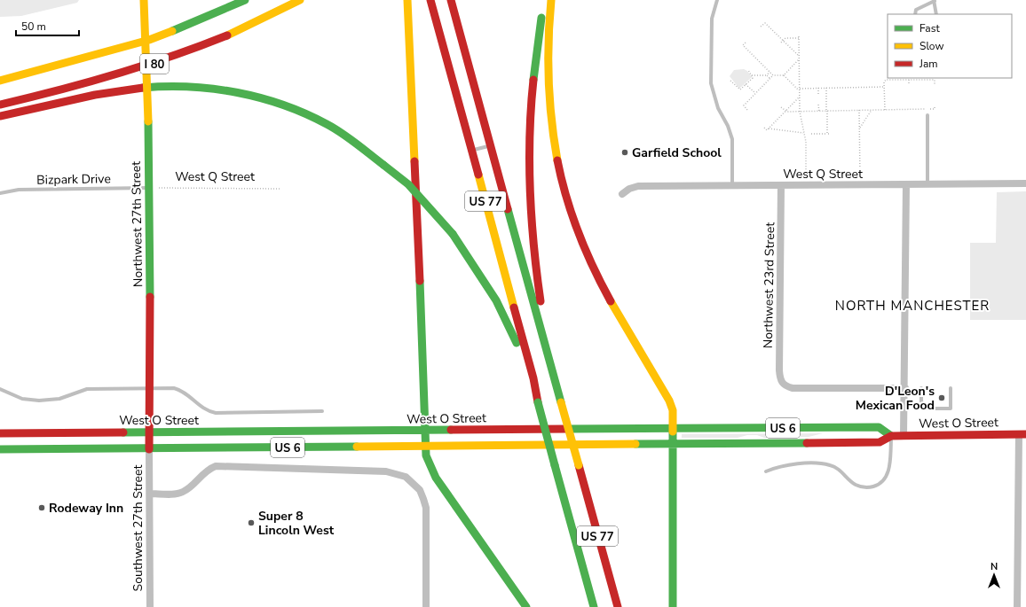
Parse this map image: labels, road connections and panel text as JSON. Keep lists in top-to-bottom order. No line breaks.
{"streets":{"main road":["I 80","US 77","Northwest 27th Street","West O Street","US 6"],"street":["West Q Street","Northwest 23rd Street","Southwest 27th Street"],"lane":["Bizpark Drive"]},"crossings":[["West Q Street","Bizpark Drive"],["West Q Street","Northwest 27th Street"],["West Q Street","Northwest 23rd Street"],["Bizpark Drive","Northwest 27th Street"],["Northwest 27th Street","West O Street"],["Northwest 27th Street","Southwest 27th Street"],["West O Street","Southwest 27th Street"]],"districts":["NORTH MANCHESTER"],"places":["Garfield School","D'Leon's Mexican Food","Rodeway Inn","Super 8 Lincoln West"],"legend":["Fast","Slow","Jam"],"scale_bar":"50 m","north":"top"}
